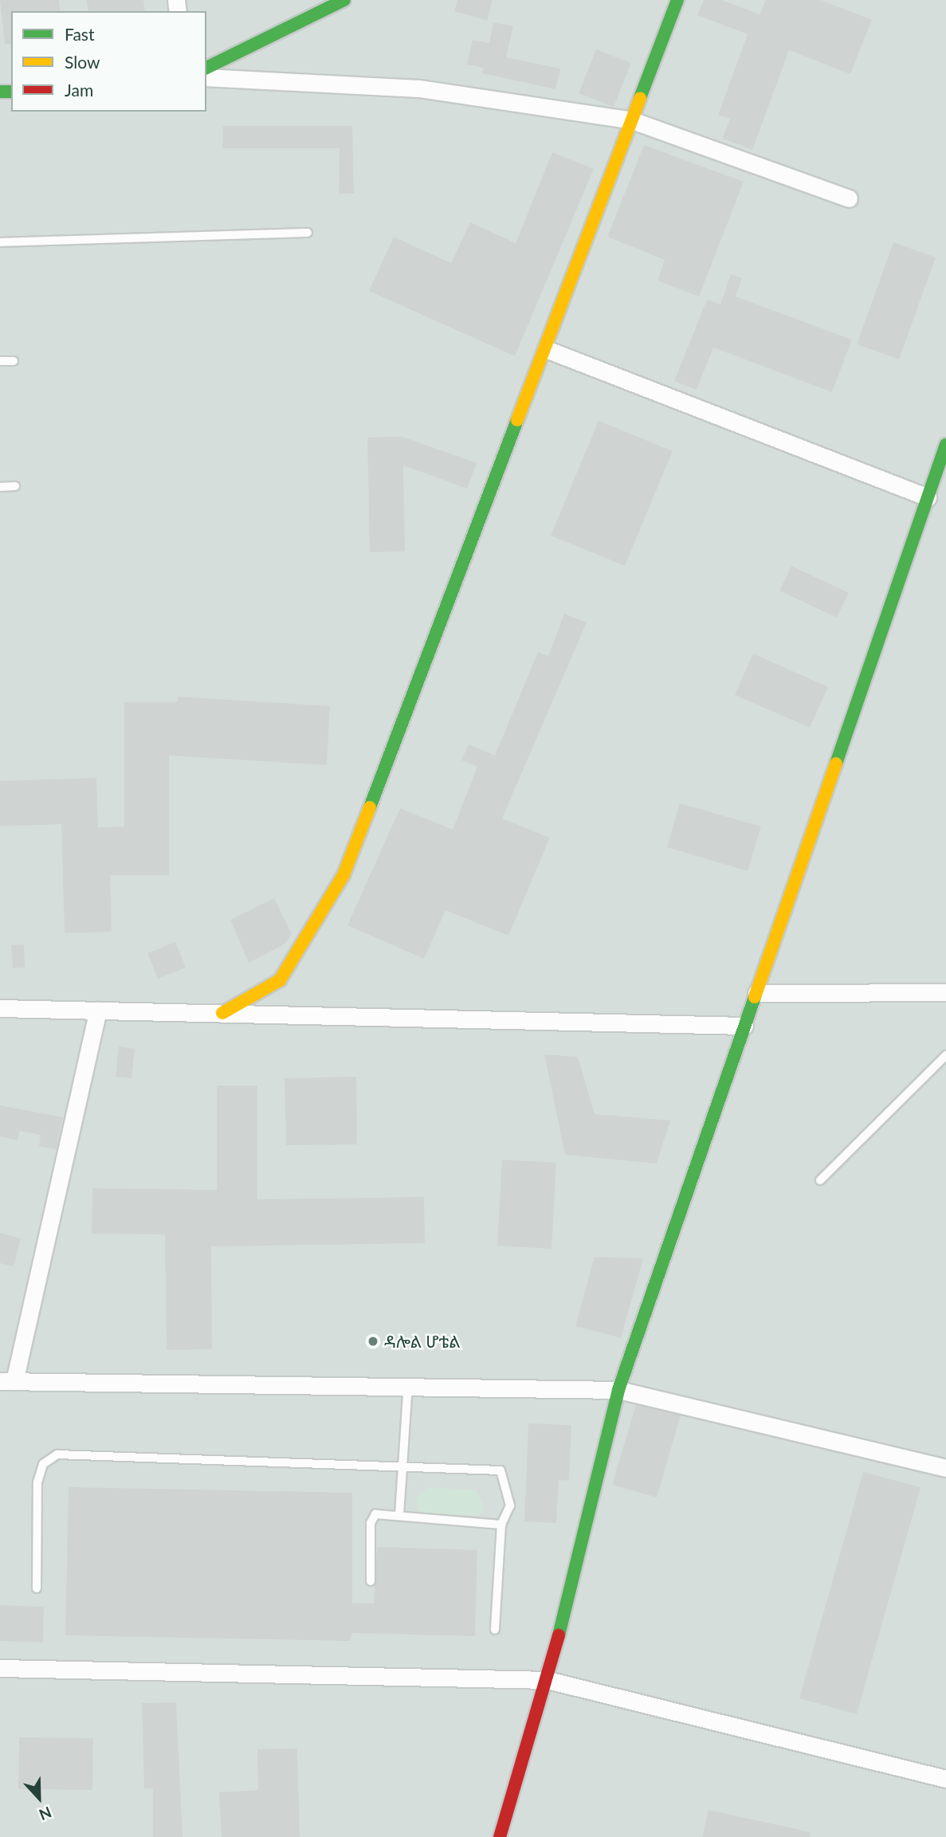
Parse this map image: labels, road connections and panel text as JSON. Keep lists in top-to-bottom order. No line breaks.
{"places":["ዳሎል ሆቴል"],"legend":["Fast","Slow","Jam"],"north":"bottom"}
